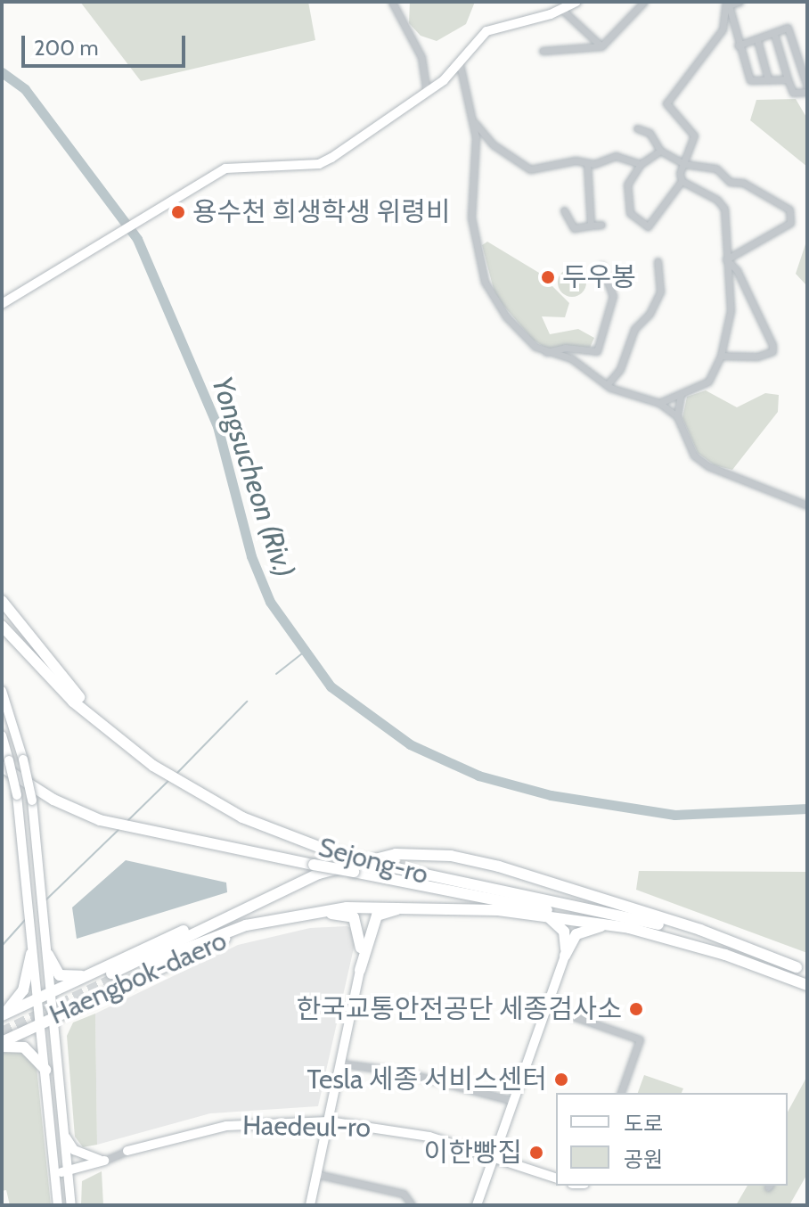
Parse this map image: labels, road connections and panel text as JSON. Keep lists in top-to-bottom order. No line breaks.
{"streets":{"highway":["Sejong-ro","Haengbok-daero"],"street":["Haedeul-ro"]},"water":["Yongsucheon (Riv.)"],"places":["용수천 희생학생 위령비","두우봉","한국교통안전공단 세종검사소","Tesla 세종 서비스센터","이한빵집"],"legend":["도로","공원"],"scale_bar":"200 m"}
